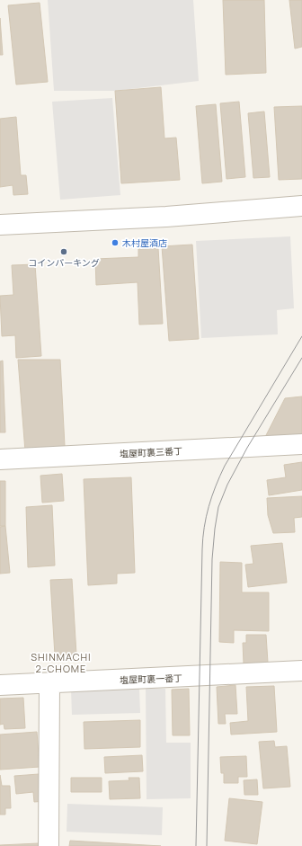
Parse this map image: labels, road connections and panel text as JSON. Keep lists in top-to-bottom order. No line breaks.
{"streets":{"street":["塩屋町裏三番丁","塩屋町裏一番丁"]},"districts":["SHINMACHI 2-CHOME"],"places":["木村屋酒店","コインパーキング"]}
